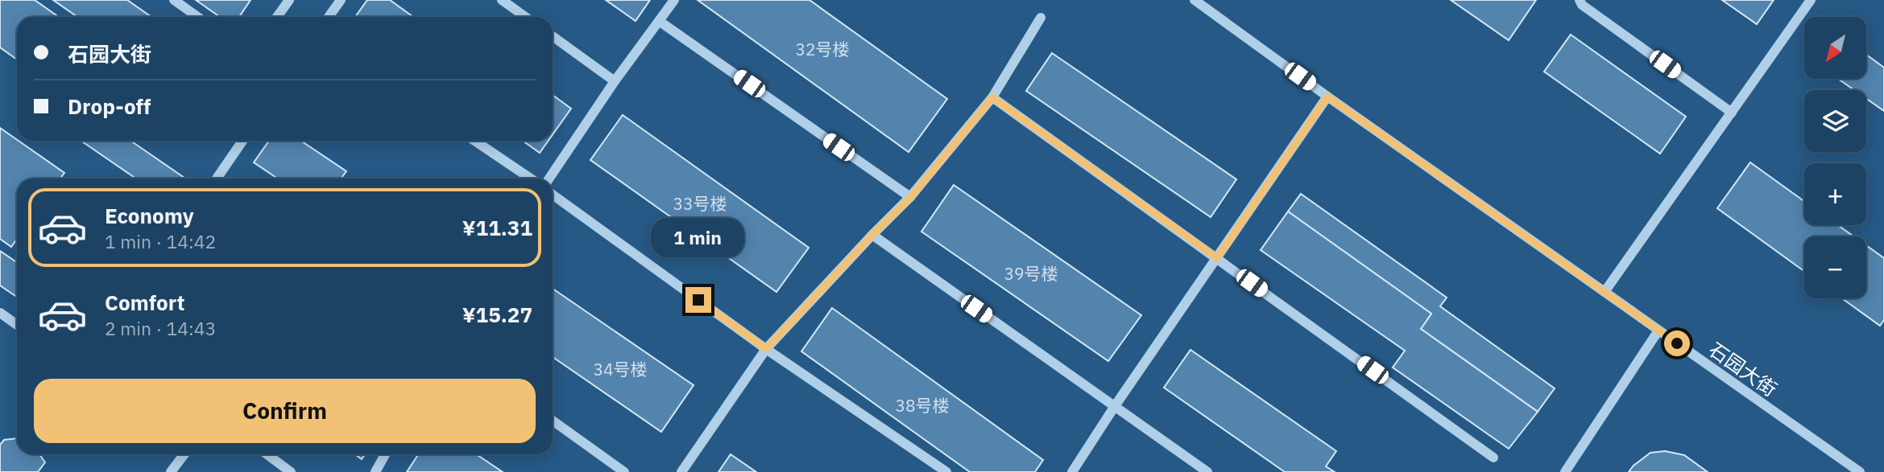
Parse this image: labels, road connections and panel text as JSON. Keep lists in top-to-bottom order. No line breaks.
{"streets":{"street":["石园大街"]},"house_numbers":["32号楼","33号楼","39号楼","34号楼","38号楼"],"north":"bottom left","page":{"map_buttons":["+","−"],"banner":["石园大街","Drop-off"],"list":[{"name":"Economy","note":"1 min · 14:42","value":"¥11.31"},{"name":"Comfort","note":"2 min · 14:43","value":"¥15.27"}],"bubble":"1 min","buttons":"Confirm"}}
